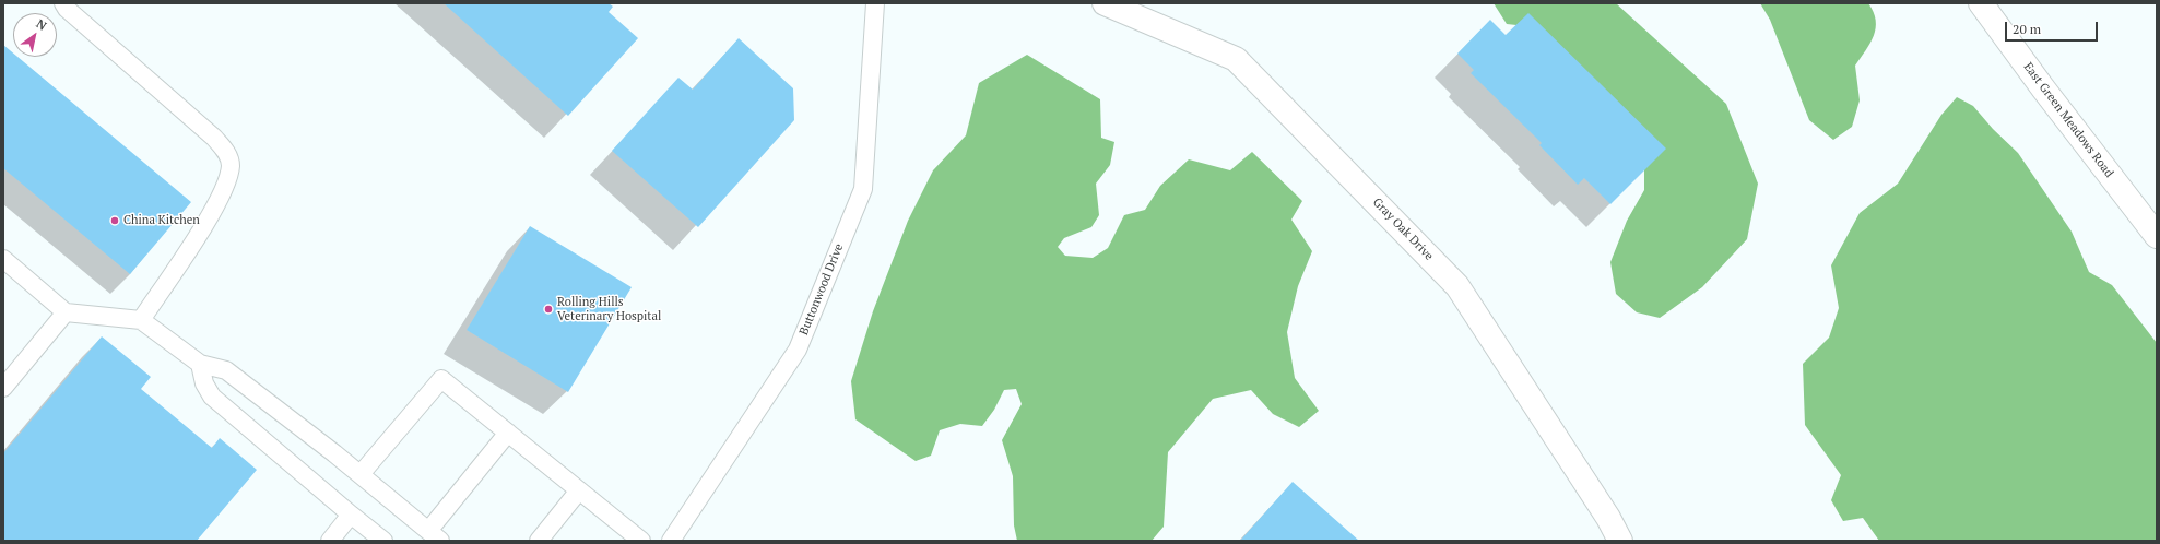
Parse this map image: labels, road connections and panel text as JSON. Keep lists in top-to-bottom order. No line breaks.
{"streets":{"street":["East Green Meadows Road","Gray Oak Drive"],"lane":["Buttonwood Drive"]},"places":["China Kitchen","Rolling Hills Veterinary Hospital"],"scale_bar":"20 m","north":"top right"}
